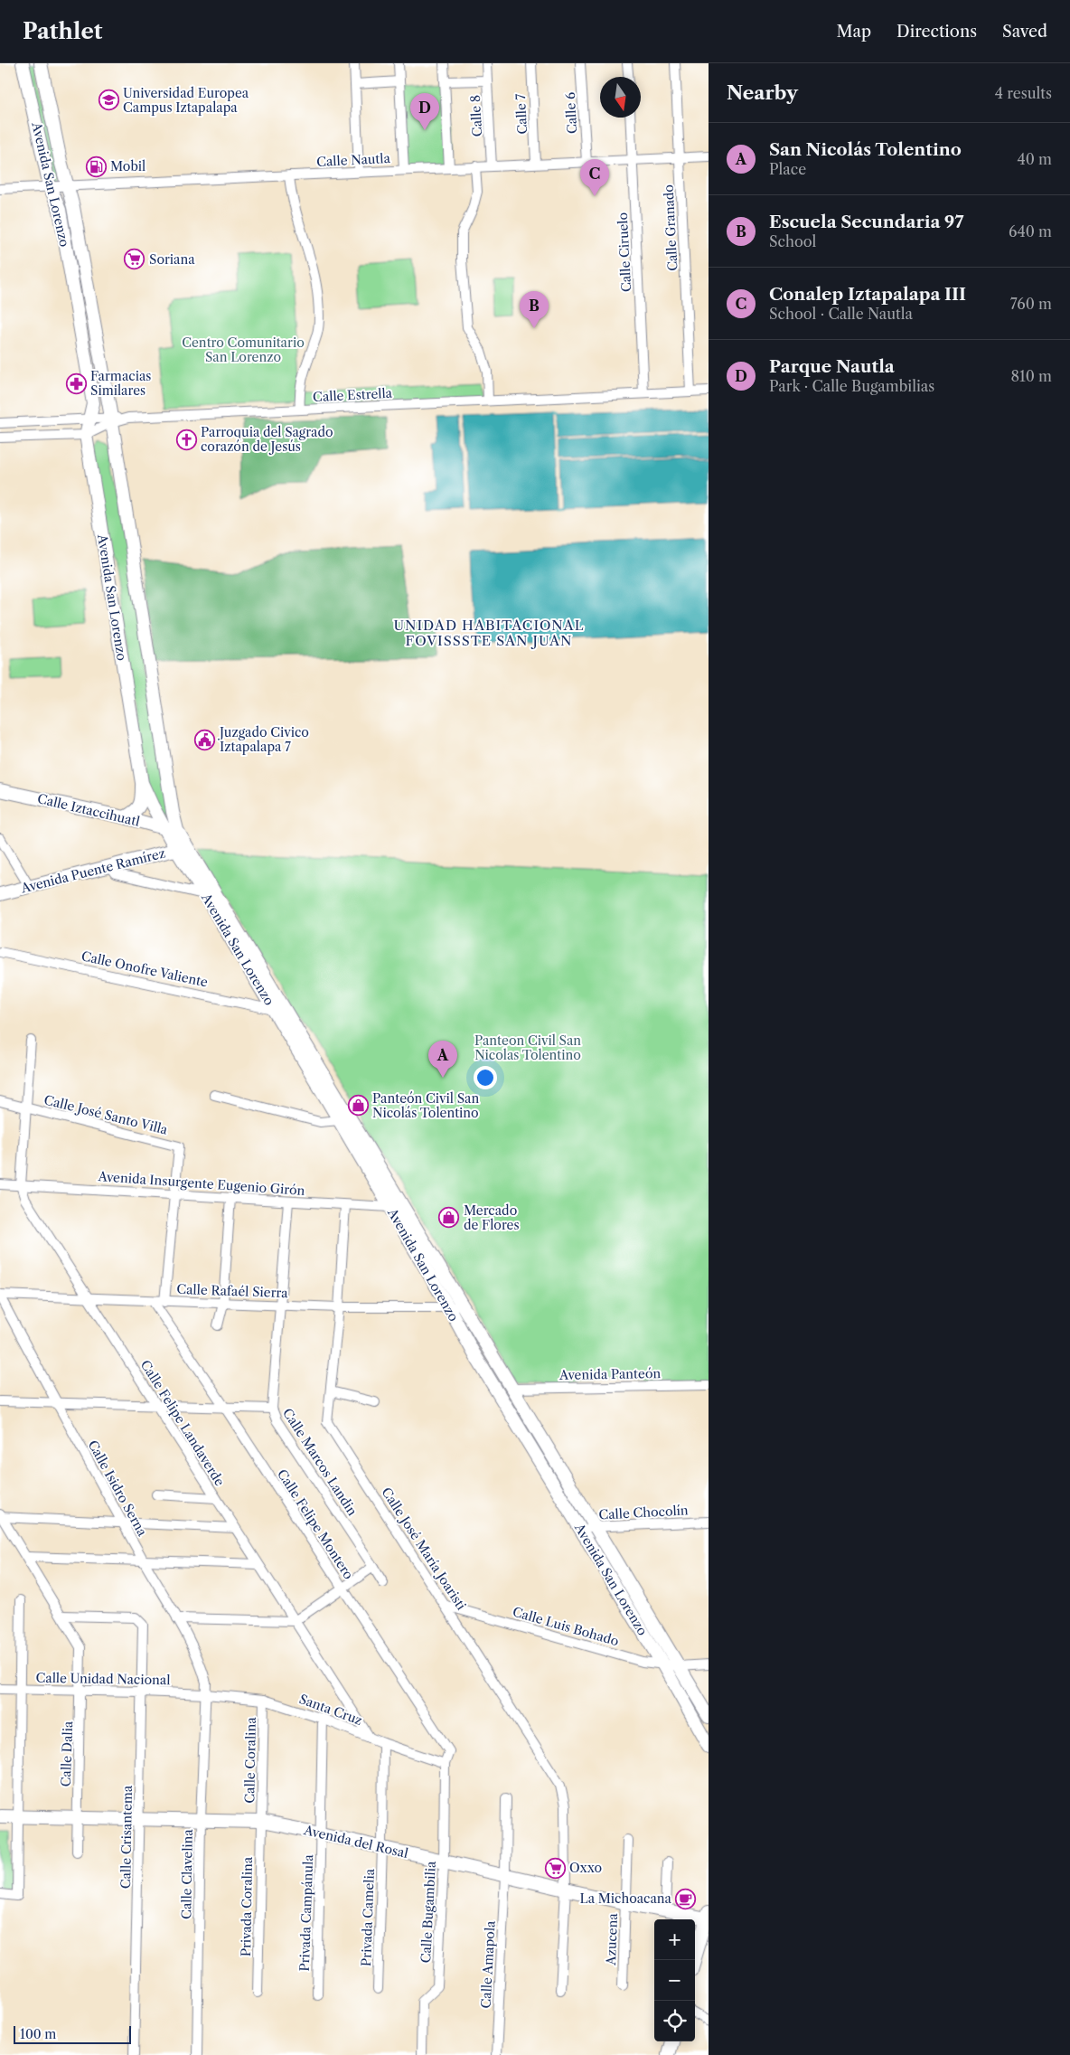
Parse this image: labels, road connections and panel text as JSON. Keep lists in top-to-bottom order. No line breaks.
{"streets":{"main road":["Avenida San Lorenzo","Calle Iztaccihuatl","Avenida Puente Ramírez","Avenida del Rosal"],"street":["Calle 6","Calle 7","Calle 8","Calle Nautla","Calle Granado","Calle Ciruelo","Calle Estrella","Calle Onofre Valiente","Calle José Santo Villa","Avenida Insurgente Eugenio Girón","Calle Rafaél Sierra","Avenida Panteón","Calle Felipe Landaverde","Calle Marcos Landin","Calle Isidro Serna","Calle Chocolín","Calle Felipe Montero","Calle José María Joaristi","Calle Luis Bohado","Calle Unidad Nacional","Santa Cruz","Calle Dalia","Calle Coralina","Calle Crisantema","Calle Clavelina","Privada Coralina","Calle Bugambilia","Privada Campánula","Privada Camelia","Azucena","Calle Amapola"]},"crossings":[["Calle 6","Calle Nautla"],["Calle 7","Calle Nautla"],["Calle 8","Calle Nautla"],["Calle Nautla","Avenida San Lorenzo"],["Calle Nautla","Calle Granado"],["Calle Nautla","Calle Ciruelo"],["Avenida San Lorenzo","Calle Estrella"],["Avenida San Lorenzo","Calle Iztaccihuatl"],["Avenida San Lorenzo","Avenida Puente Ramírez"],["Avenida San Lorenzo","Calle Onofre Valiente"],["Avenida San Lorenzo","Avenida Insurgente Eugenio Girón"],["Avenida San Lorenzo","Calle Rafaél Sierra"],["Avenida San Lorenzo","Avenida Panteón"],["Avenida San Lorenzo","Calle Chocolín"],["Avenida San Lorenzo","Calle Luis Bohado"],["Calle Granado","Calle Estrella"],["Calle Ciruelo","Calle Estrella"],["Calle José Santo Villa","Avenida Insurgente Eugenio Girón"],["Calle José Santo Villa","Calle Felipe Landaverde"],["Avenida Insurgente Eugenio Girón","Calle Felipe Landaverde"],["Avenida Insurgente Eugenio Girón","Calle Marcos Landin"],["Avenida Insurgente Eugenio Girón","Calle José María Joaristi"],["Calle Rafaél Sierra","Calle Felipe Landaverde"],["Calle Rafaél Sierra","Calle Marcos Landin"],["Calle Rafaél Sierra","Calle Isidro Serna"],["Calle Rafaél Sierra","Calle Felipe Montero"],["Calle Rafaél Sierra","Calle José María Joaristi"],["Calle Felipe Landaverde","Santa Cruz"],["Calle Isidro Serna","Calle Unidad Nacional"],["Calle Isidro Serna","Santa Cruz"],["Calle Isidro Serna","Calle Clavelina"],["Calle Felipe Montero","Santa Cruz"],["Calle Felipe Montero","Calle Bugambilia"],["Calle José María Joaristi","Calle Luis Bohado"],["Calle José María Joaristi","Avenida del Rosal"],["Calle Unidad Nacional","Santa Cruz"],["Calle Unidad Nacional","Calle Dalia"],["Calle Unidad Nacional","Calle Crisantema"],["Calle Unidad Nacional","Calle Clavelina"],["Santa Cruz","Calle Coralina"],["Santa Cruz","Calle Clavelina"],["Santa Cruz","Calle Bugambilia"],["Santa Cruz","Privada Campánula"],["Santa Cruz","Privada Camelia"],["Calle Dalia","Calle Crisantema"],["Calle Dalia","Avenida del Rosal"],["Calle Coralina","Avenida del Rosal"],["Calle Coralina","Privada Coralina"],["Calle Crisantema","Avenida del Rosal"],["Avenida del Rosal","Calle Clavelina"],["Avenida del Rosal","Privada Coralina"],["Avenida del Rosal","Calle Bugambilia"],["Avenida del Rosal","Privada Campánula"],["Avenida del Rosal","Privada Camelia"],["Avenida del Rosal","Azucena"],["Avenida del Rosal","Calle Amapola"]],"districts":["UNIDAD HABITACIONAL FOVISSSTE SAN JUAN"],"parks":["Centro Comunitario San Lorenzo","Panteon Civil San Nicolas Tolentino"],"places":{"school or university":["Universidad Europea Campus Iztapalapa"],"fuel station":["Mobil"],"supermarket":["Soriana","Oxxo"],"pharmacy":["Farmacias Similares"],"church":["Parroquia del Sagrado corazón de Jesús"],"public building":["Juzgado Civico Iztapalapa 7"],"shop":["Panteón Civil San Nicolás Tolentino","Mercado de Flores"],"cafe":["La Michoacana"]},"scale_bar":"100 m","north":"bottom","page":{"header":"Pathlet","nav":["Map","Directions","Saved"],"heading":["Nearby","4 results"],"pins":["D","C","B","A"],"list":[{"mark":"A","name":"San Nicolás Tolentino","note":"Place","value":"40 m"},{"mark":"B","name":"Escuela Secundaria 97","note":"School","value":"640 m"},{"mark":"C","name":"Conalep Iztapalapa III","note":"School · Calle Nautla","value":"760 m"},{"mark":"D","name":"Parque Nautla","note":"Park · Calle Bugambilias","value":"810 m"}],"map_buttons":["+","−"],"scale":"100 m"}}
